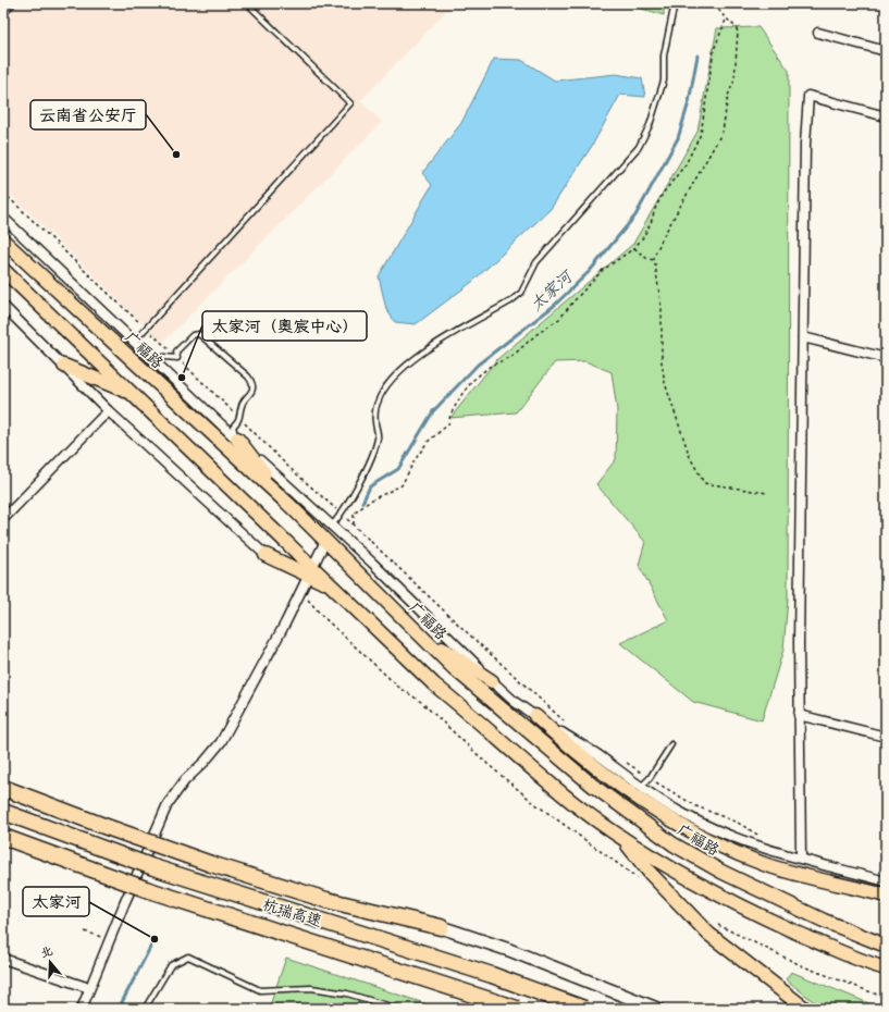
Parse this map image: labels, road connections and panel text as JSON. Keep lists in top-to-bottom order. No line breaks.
{"streets":{"highway":["杭瑞高速"],"main road":["广福路"]},"water":["太家河"],"places":["云南省公安厅","太家河（奥宸中心）","太家河"],"north":"top"}
